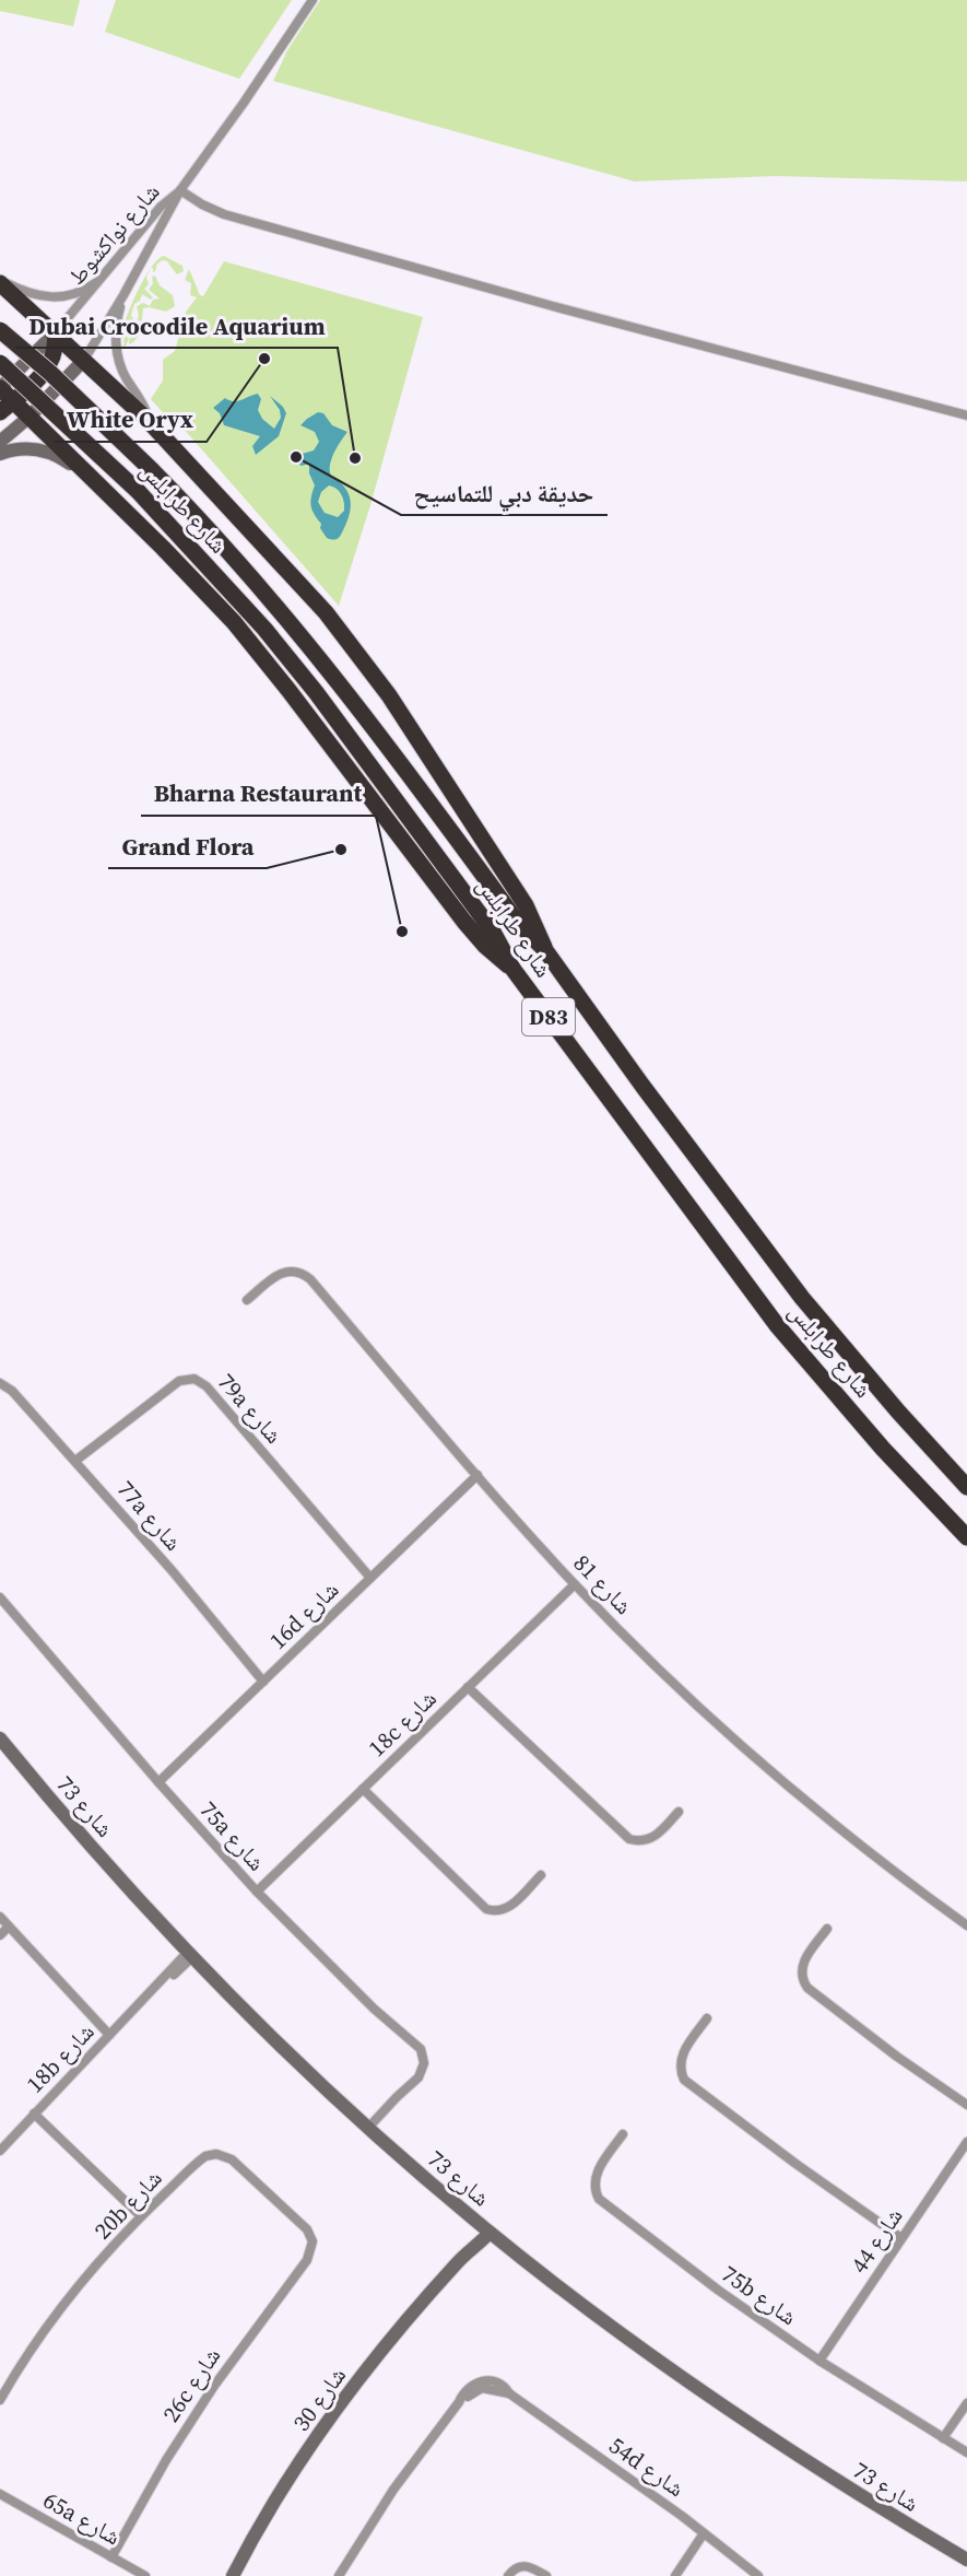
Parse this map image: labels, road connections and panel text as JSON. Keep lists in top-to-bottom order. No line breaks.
{"streets":{"highway":["شارع طرابلس","D83"],"street":["شارع نواكشوط","79a شارع","77a شارع","شارع 81","16d شارع","18c شارع","شارع 73","75a شارع","18b شارع","20b شارع","شارع 44","75b شارع","26c شارع","شارع 30","54d شارع","65a شارع"]},"crossings":[["79a شارع","77a شارع"],["79a شارع","16d شارع"],["77a شارع","16d شارع"],["شارع 81","16d شارع"],["شارع 81","18c شارع"],["16d شارع","75a شارع"],["18c شارع","75a شارع"],["شارع 73","75a شارع"],["شارع 73","18b شارع"],["شارع 73","شارع 30"],["20b شارع","26c شارع"],["شارع 44","75b شارع"],["26c شارع","65a شارع"]],"places":["White Oryx","حديقة دبي للتماسيح","Dubai Crocodile Aquarium","Grand Flora","Bharna Restaurant"]}
